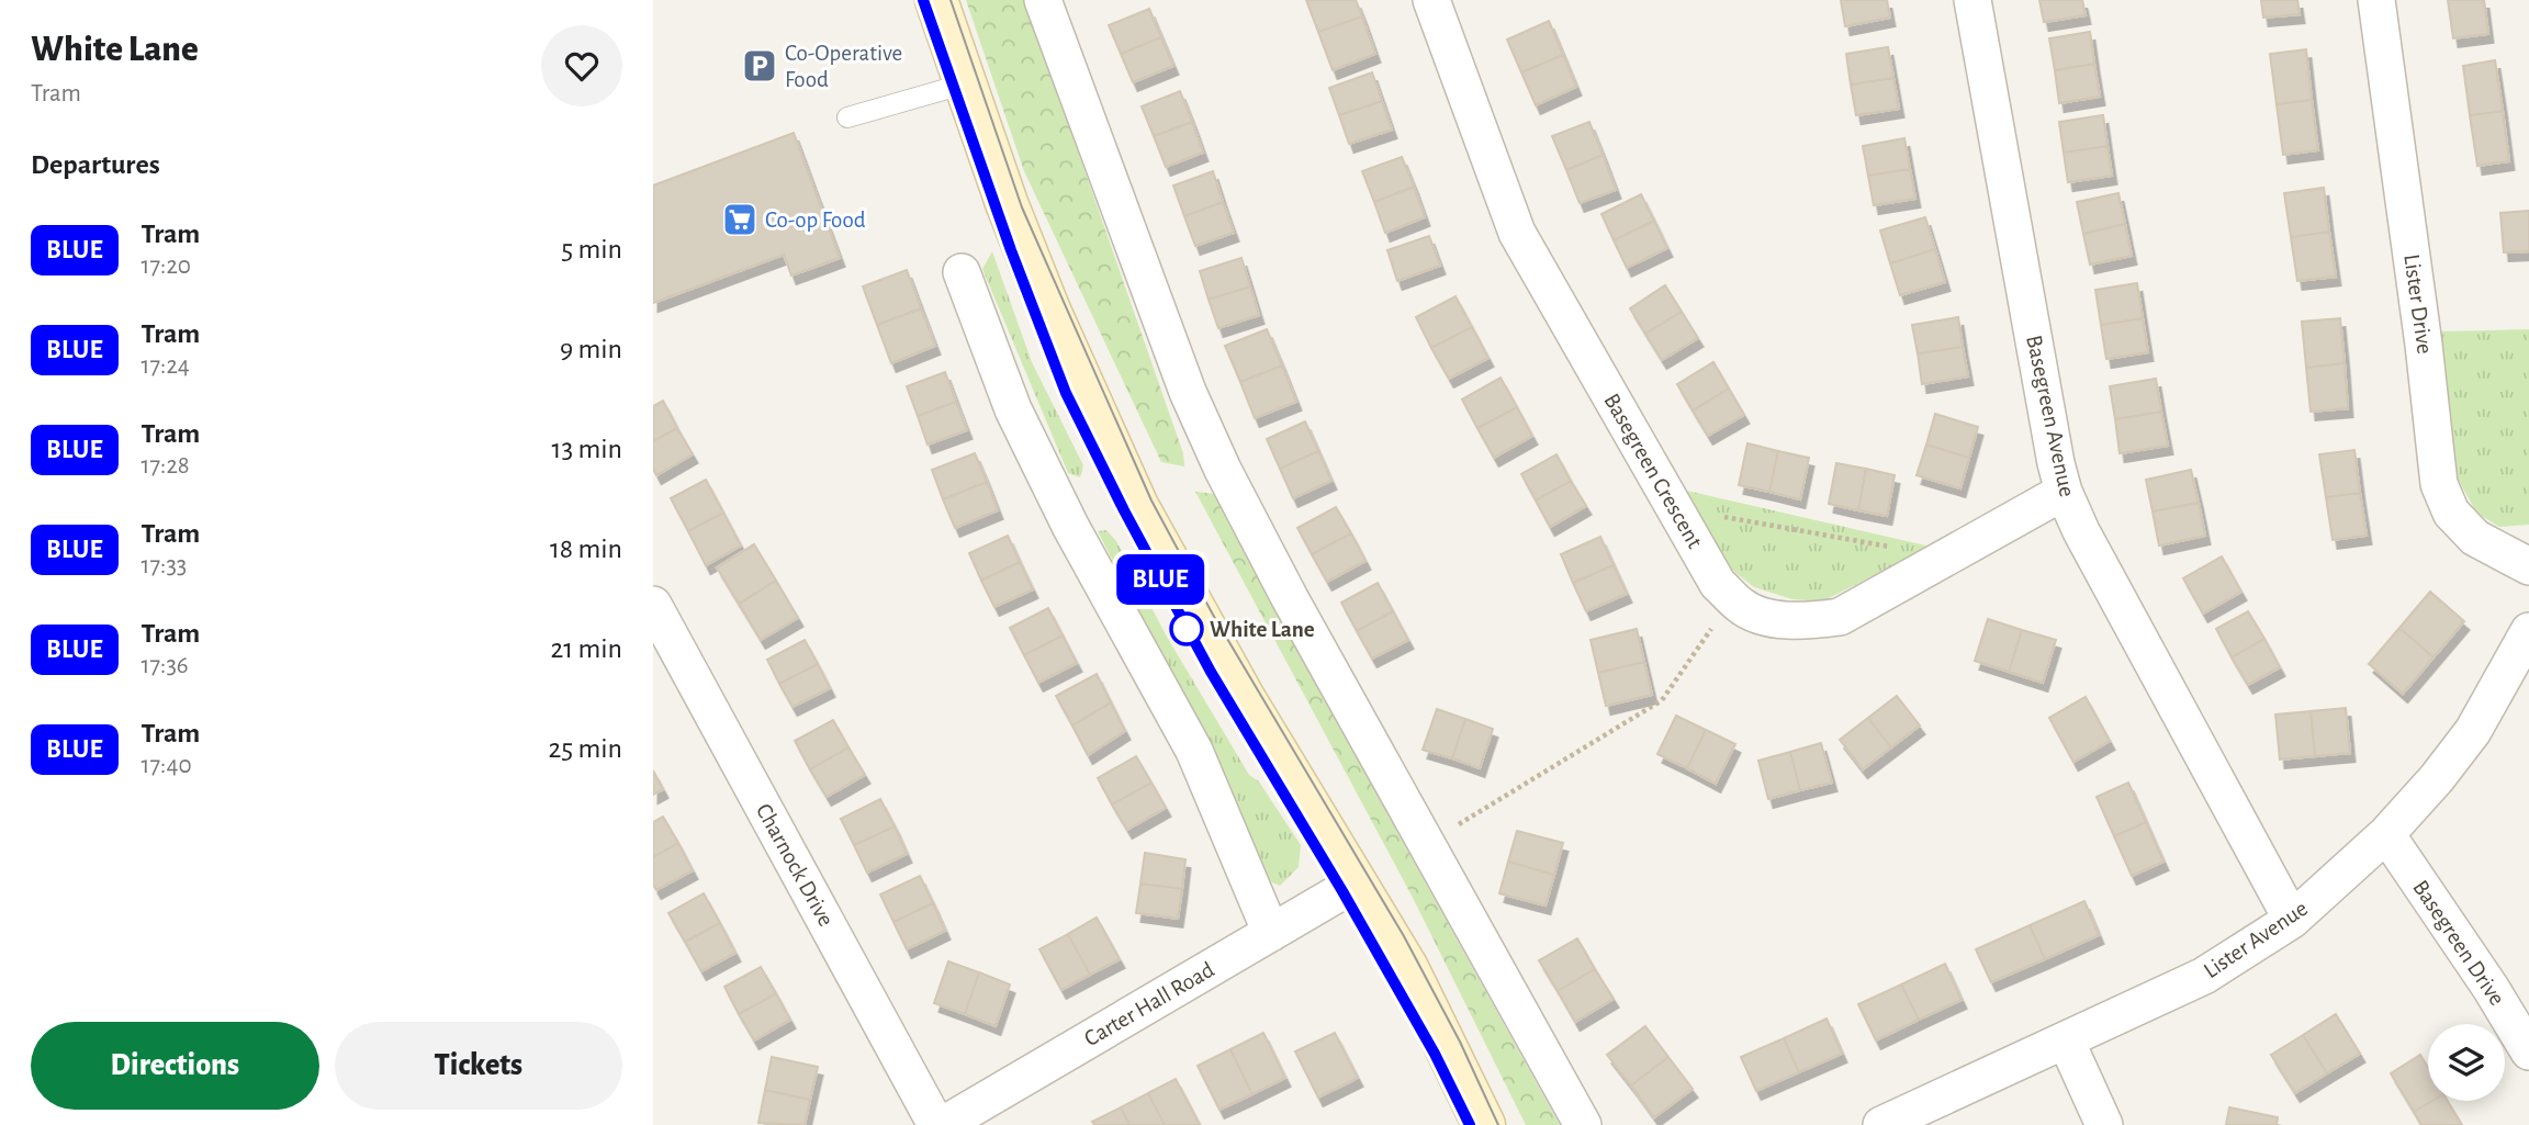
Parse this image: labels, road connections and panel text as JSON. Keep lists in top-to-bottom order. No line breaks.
{"streets":{"street":["Lister Drive","Basegreen Avenue","Basegreen Crescent","Charnock Drive","Lister Avenue","Basegreen Drive","Carter Hall Road"]},"crossings":[["Basegreen Avenue","Basegreen Crescent"],["Basegreen Avenue","Lister Avenue"],["Lister Avenue","Basegreen Drive"]],"places":{"parking":["Co-Operative Food"],"supermarket":["Co-op Food"],"other":["White Lane"]},"lines":["tram line BLUE"],"page":{"heading":[["White Lane","Tram"],"Departures"],"on_map":"BLUE","list":[{"mark":"BLUE","name":"Tram","note":"17:20","value":"5 min"},{"mark":"BLUE","name":"Tram","note":"17:24","value":"9 min"},{"mark":"BLUE","name":"Tram","note":"17:28","value":"13 min"},{"mark":"BLUE","name":"Tram","note":"17:33","value":"18 min"},{"mark":"BLUE","name":"Tram","note":"17:36","value":"21 min"},{"mark":"BLUE","name":"Tram","note":"17:40","value":"25 min"}],"buttons":["Directions","Tickets"]}}
